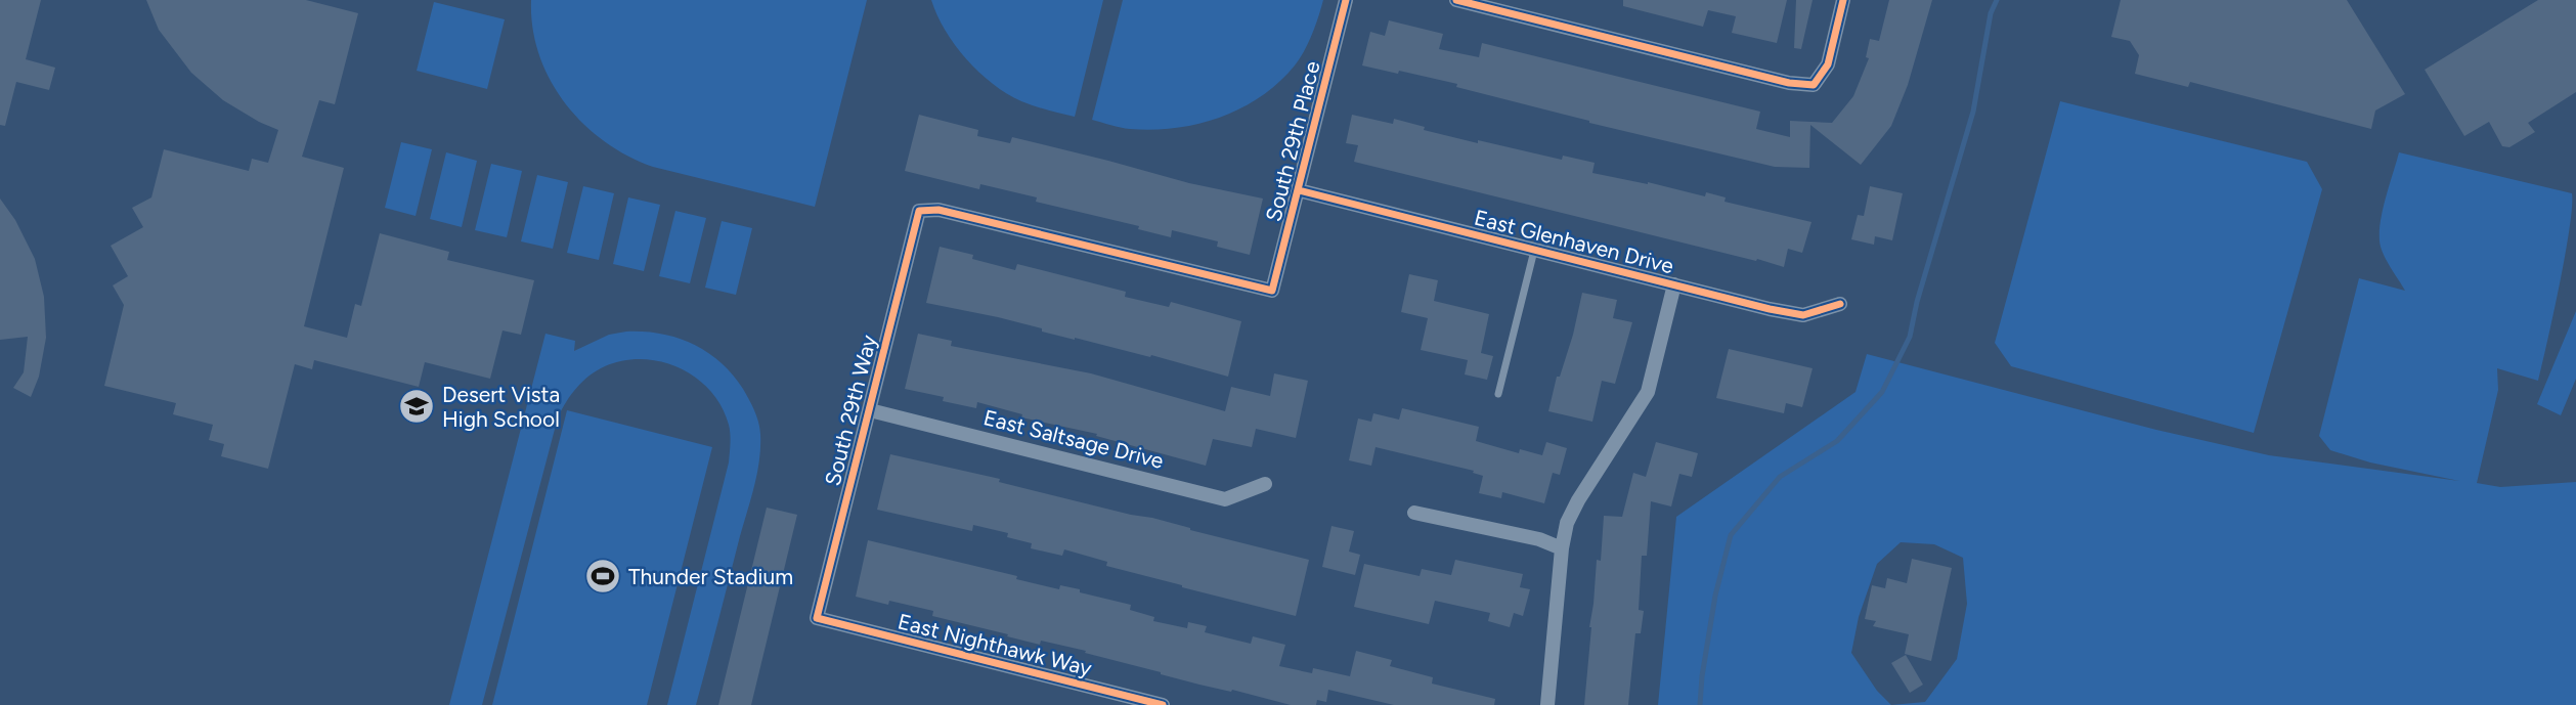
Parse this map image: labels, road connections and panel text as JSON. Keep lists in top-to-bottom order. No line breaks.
{"streets":{"street":["South 29th Place","East Glenhaven Drive","South 29th Way","East Saltsage Drive","East Nighthawk Way"]},"crossings":[["South 29th Place","East Glenhaven Drive"],["South 29th Place","South 29th Way"],["South 29th Way","East Saltsage Drive"],["South 29th Way","East Nighthawk Way"]],"places":{"school or university":["Desert Vista High School"],"sports":["Thunder Stadium"]}}
